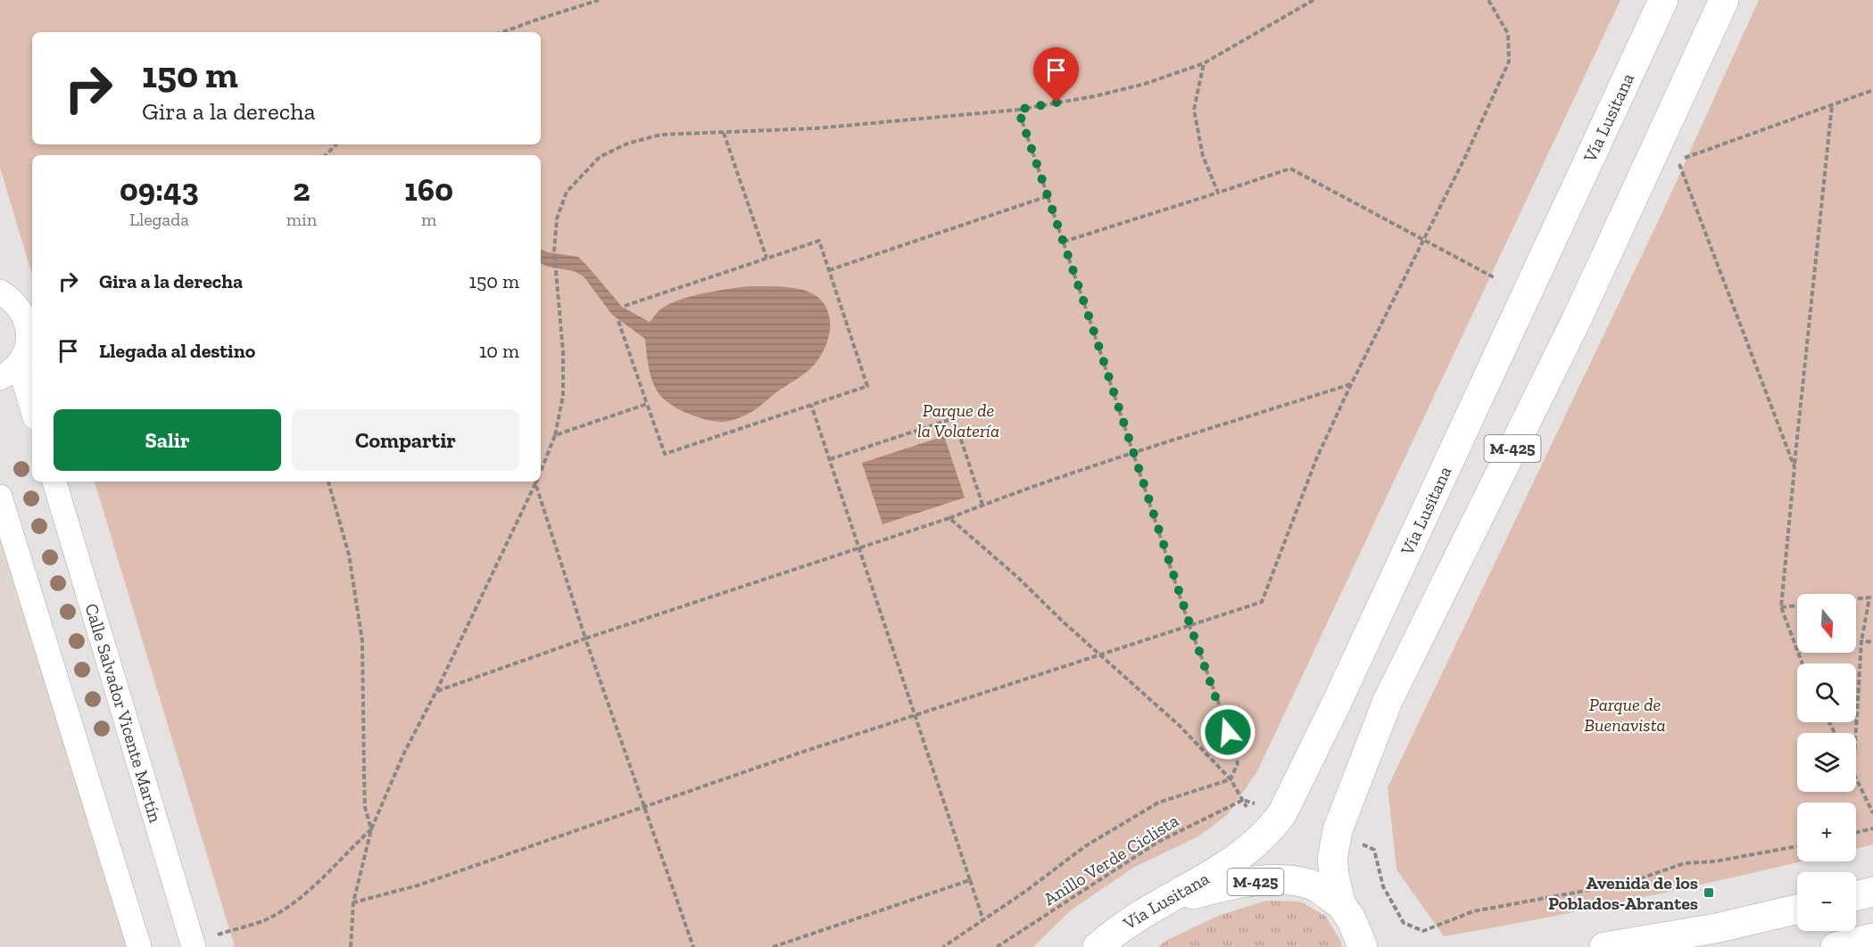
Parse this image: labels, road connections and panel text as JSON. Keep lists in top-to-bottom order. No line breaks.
{"streets":{"main road":["Vía Lusitana","M-425"],"street":["Calle Salvador Vicente Martín"],"path":["Anillo Verde Ciclista"]},"crossings":[["Vía Lusitana","M-425"]],"parks":["Parque de la Volatería","Parque de Buenavista"],"places":{"transit":["Avenida de los Poblados-Abrantes"]},"north":"bottom","page":{"turn":["150 m","Gira a la derecha"],"eta":["09:43","Llegada","2","min","160","m"],"list":[{"name":"Gira a la derecha","value":"150 m"},{"name":"Llegada al destino","value":"10 m"}],"buttons":["Salir","Compartir"],"map_buttons":["+","−"]}}
